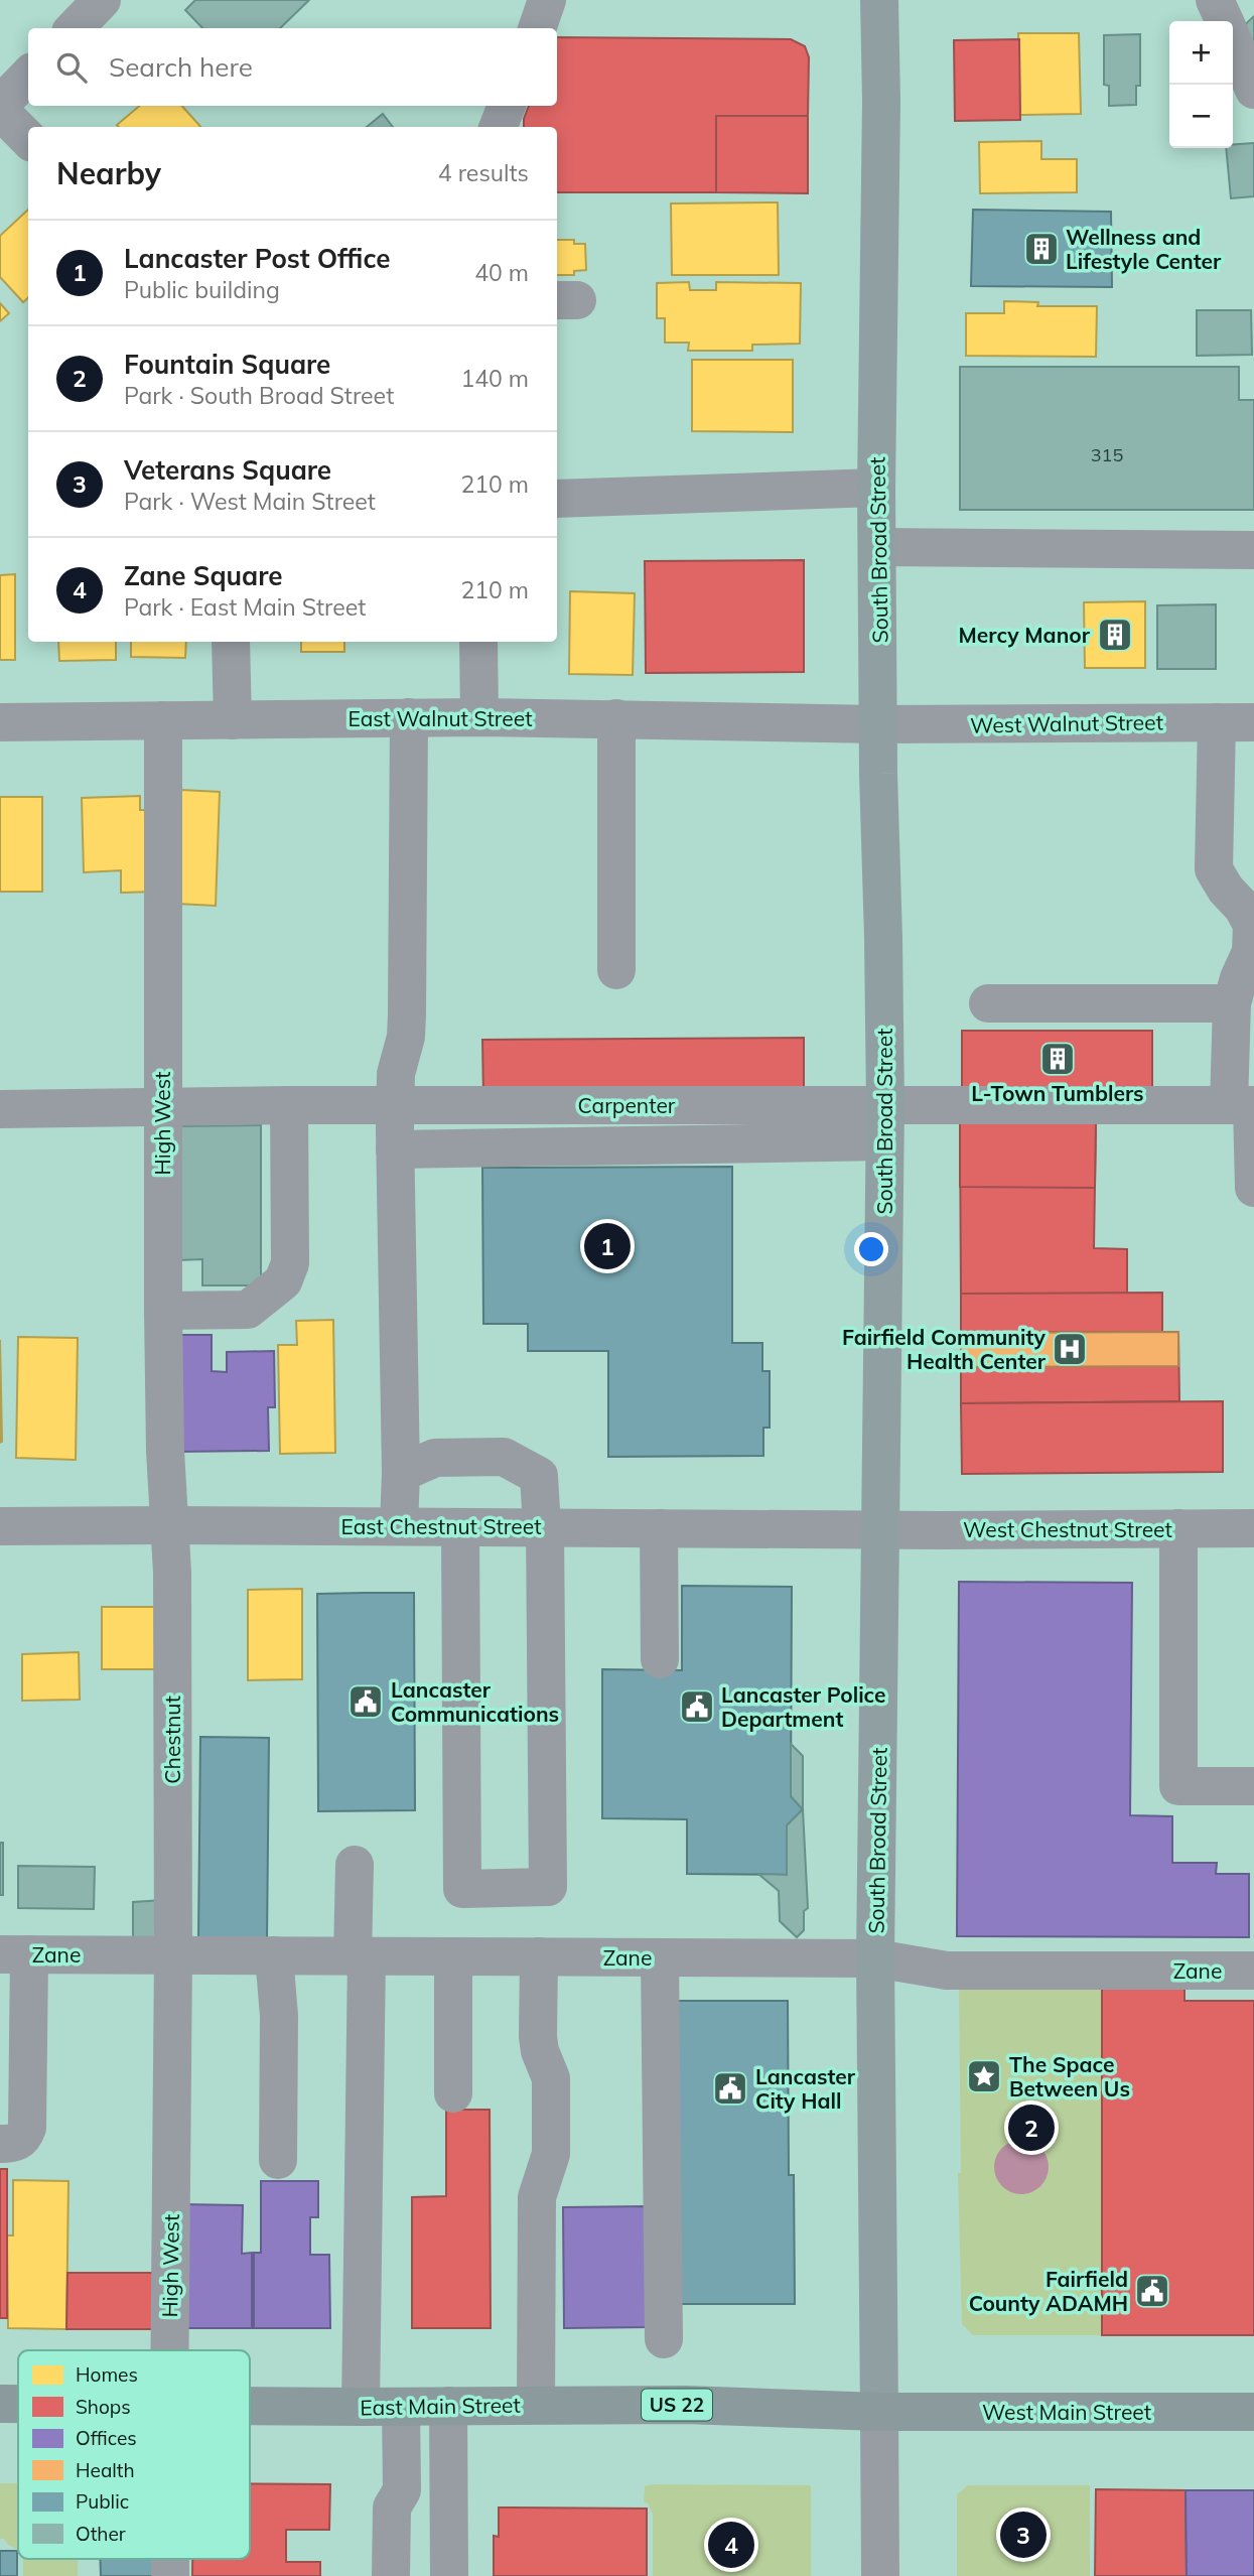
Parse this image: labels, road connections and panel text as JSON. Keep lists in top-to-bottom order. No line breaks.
{"streets":{"highway":["US 22","East Main Street","West Main Street"],"main road":["South Broad Street"],"street":["East Walnut Street","West Walnut Street","Carpenter","High West","East Chestnut Street","West Chestnut Street","Chestnut","Zane"]},"crossings":[["South Broad Street","East Walnut Street"],["South Broad Street","West Walnut Street"],["South Broad Street","Carpenter"],["South Broad Street","East Chestnut Street"],["South Broad Street","West Chestnut Street"],["South Broad Street","Zane"],["South Broad Street","East Main Street"],["South Broad Street","West Main Street"],["East Walnut Street","West Walnut Street"],["East Walnut Street","High West"],["Carpenter","High West"],["High West","East Chestnut Street"],["High West","Chestnut"],["High West","Zane"],["East Chestnut Street","West Chestnut Street"],["East Chestnut Street","Chestnut"],["Chestnut","Zane"],["East Main Street","West Main Street"]],"places":{"building":["Wellness and Lifestyle Center","Mercy Manor","L-Town Tumblers"],"hospital":["Fairfield Community Health Center"],"public building":["Lancaster Communications","Lancaster Police Department","Lancaster City Hall","Fairfield County ADAMH"],"place":["The Space Between Us"]},"house_numbers":["315"],"legend":["Homes","Shops","Offices","Health","Public","Other"],"page":{"map_buttons":["+","−"],"search":"Search here","heading":["Nearby","4 results"],"list":[{"mark":"1","name":"Lancaster Post Office","note":"Public building","value":"40 m"},{"mark":"2","name":"Fountain Square","note":"Park · South Broad Street","value":"140 m"},{"mark":"3","name":"Veterans Square","note":"Park · West Main Street","value":"210 m"},{"mark":"4","name":"Zane Square","note":"Park · East Main Street","value":"210 m"}],"pins":["1","2","3","4"]}}
